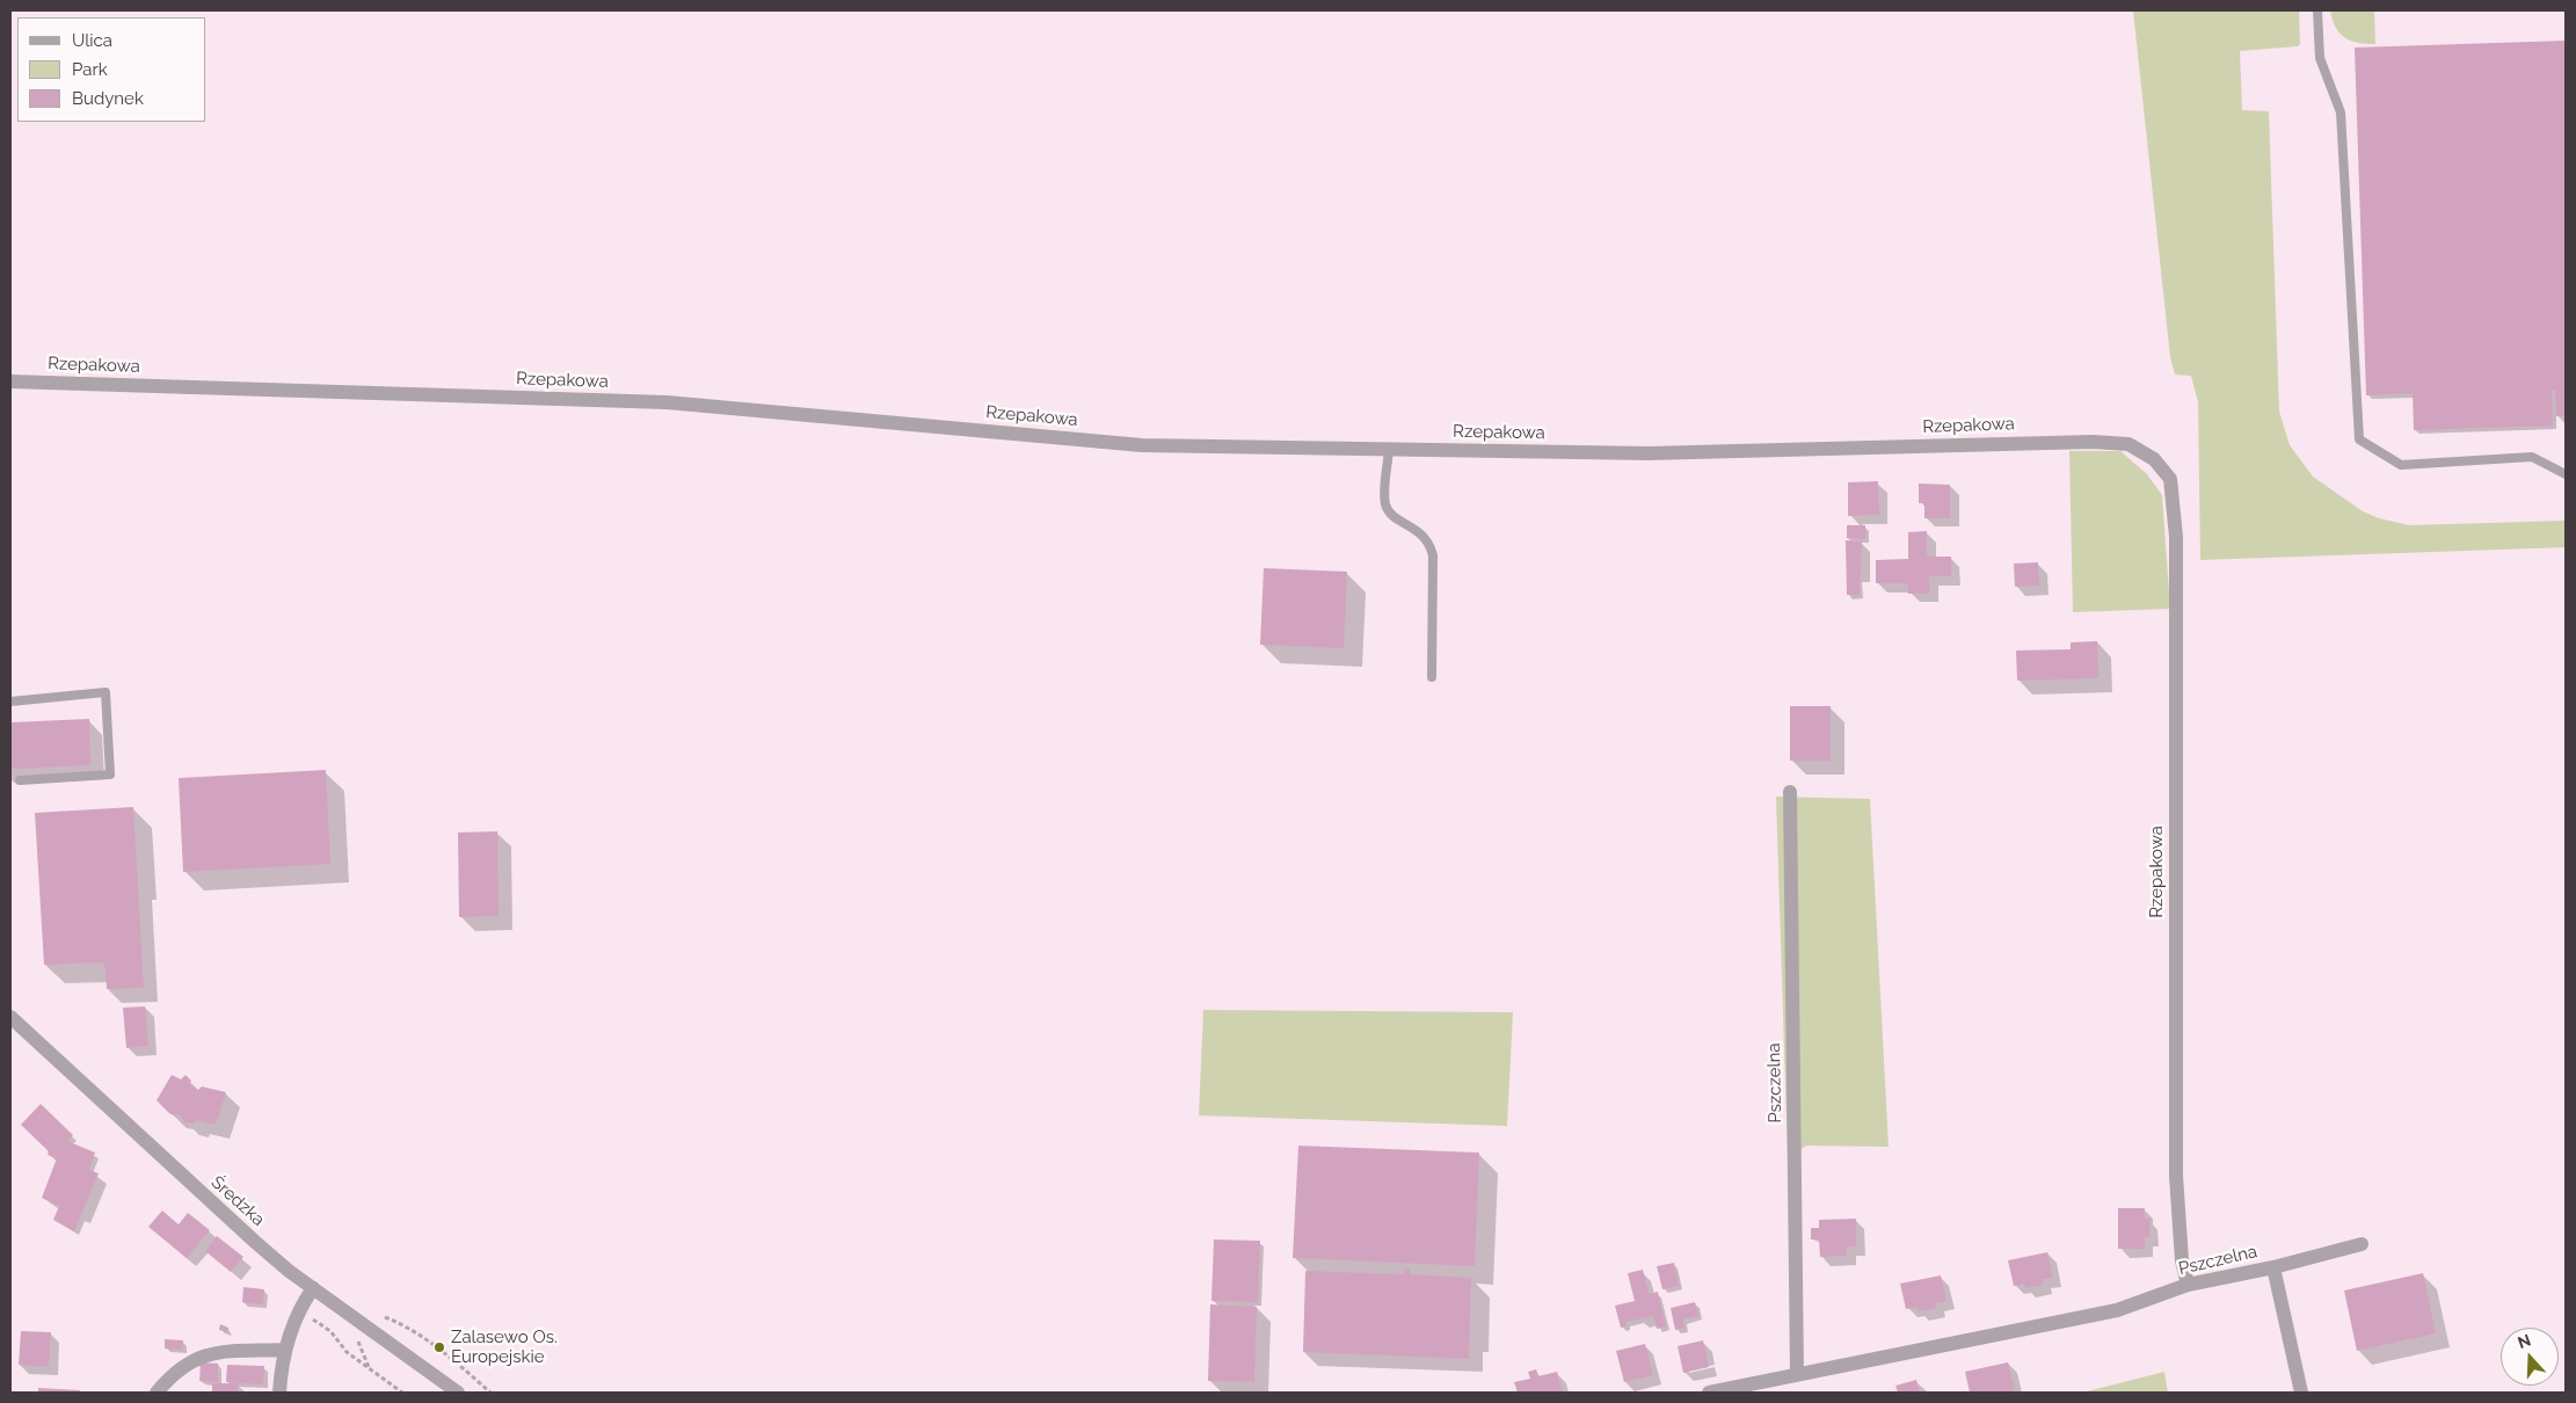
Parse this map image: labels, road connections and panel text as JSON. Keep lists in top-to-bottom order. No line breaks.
{"streets":{"street":["Rzepakowa","Pszczelna","Średzka"]},"crossings":[["Rzepakowa","Pszczelna"]],"places":["Zalasewo Os. Europejskie"],"legend":["Ulica","Park","Budynek"],"north":"top"}
